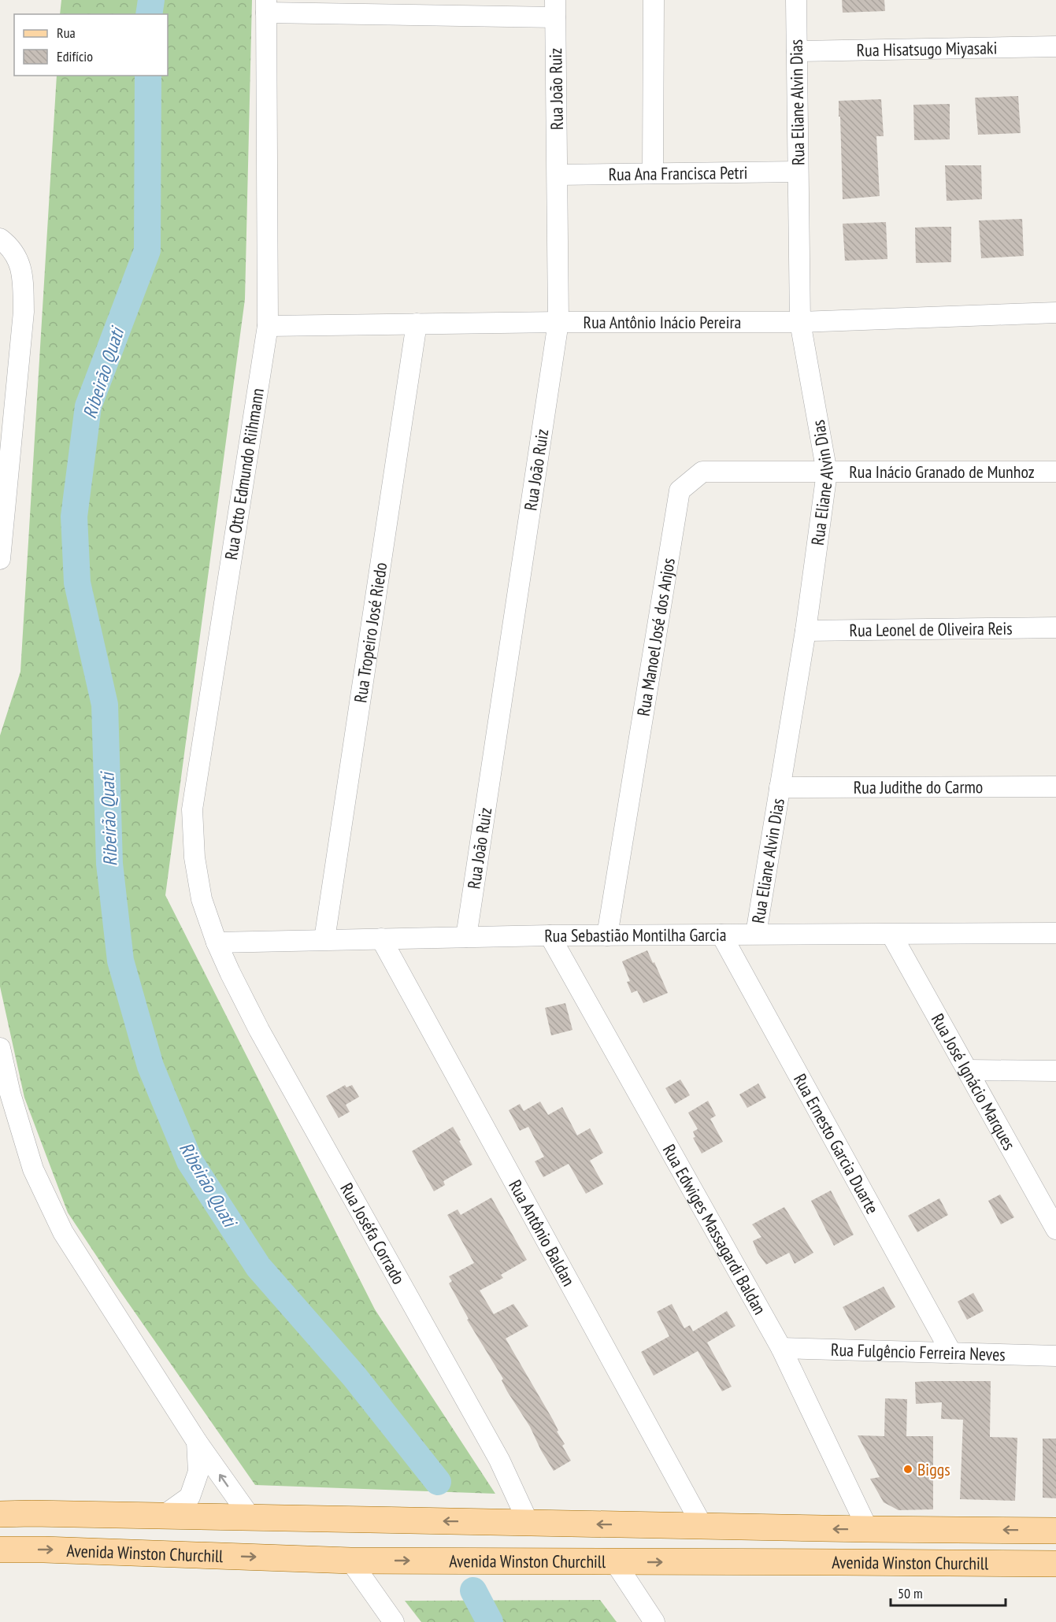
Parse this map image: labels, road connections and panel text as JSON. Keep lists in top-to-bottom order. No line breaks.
{"streets":{"main road":["Avenida Winston Churchill"],"street":["Rua Hisatsugo Miyasaki","Rua João Ruiz","Rua Eliane Alvin Dias","Rua Ana Francisca Petri","Rua Antônio Inácio Pereira","Rua Inácio Granado de Munhoz","Rua Otto Edmundo Riihmann","Rua Leonel de Oliveira Reis","Rua Tropeiro José Riedo","Rua Manoel José dos Anjos","Rua Judithe do Carmo","Rua Sebastião Montilha Garcia","Rua José Ignácio Marques","Rua Ernesto Garcia Duarte","Rua Edwiges Massagardi Baldan","Rua Antônio Baldan","Rua Joséfa Corrado","Rua Fulgêncio Ferreira Neves"]},"crossings":[["Rua Hisatsugo Miyasaki","Rua Eliane Alvin Dias"],["Rua João Ruiz","Rua Ana Francisca Petri"],["Rua João Ruiz","Rua Antônio Inácio Pereira"],["Rua João Ruiz","Rua Sebastião Montilha Garcia"],["Rua Eliane Alvin Dias","Rua Ana Francisca Petri"],["Rua Eliane Alvin Dias","Rua Antônio Inácio Pereira"],["Rua Eliane Alvin Dias","Rua Inácio Granado de Munhoz"],["Rua Eliane Alvin Dias","Rua Leonel de Oliveira Reis"],["Rua Eliane Alvin Dias","Rua Manoel José dos Anjos"],["Rua Eliane Alvin Dias","Rua Judithe do Carmo"],["Rua Eliane Alvin Dias","Rua Sebastião Montilha Garcia"],["Rua Antônio Inácio Pereira","Rua Otto Edmundo Riihmann"],["Rua Antônio Inácio Pereira","Rua Tropeiro José Riedo"],["Rua Inácio Granado de Munhoz","Rua Manoel José dos Anjos"],["Rua Otto Edmundo Riihmann","Rua Sebastião Montilha Garcia"],["Rua Otto Edmundo Riihmann","Rua Joséfa Corrado"],["Rua Tropeiro José Riedo","Rua Sebastião Montilha Garcia"],["Rua Manoel José dos Anjos","Rua Sebastião Montilha Garcia"],["Rua Sebastião Montilha Garcia","Rua José Ignácio Marques"],["Rua Sebastião Montilha Garcia","Rua Ernesto Garcia Duarte"],["Rua Sebastião Montilha Garcia","Rua Edwiges Massagardi Baldan"],["Rua Sebastião Montilha Garcia","Rua Antônio Baldan"],["Rua Sebastião Montilha Garcia","Rua Joséfa Corrado"],["Rua Ernesto Garcia Duarte","Rua Fulgêncio Ferreira Neves"],["Rua Edwiges Massagardi Baldan","Rua Fulgêncio Ferreira Neves"],["Rua Edwiges Massagardi Baldan","Avenida Winston Churchill"],["Rua Antônio Baldan","Avenida Winston Churchill"],["Rua Joséfa Corrado","Avenida Winston Churchill"]],"water":["Ribeirão Quati"],"places":["Biggs"],"legend":["Rua","Edifício"],"scale_bar":"50 m"}
